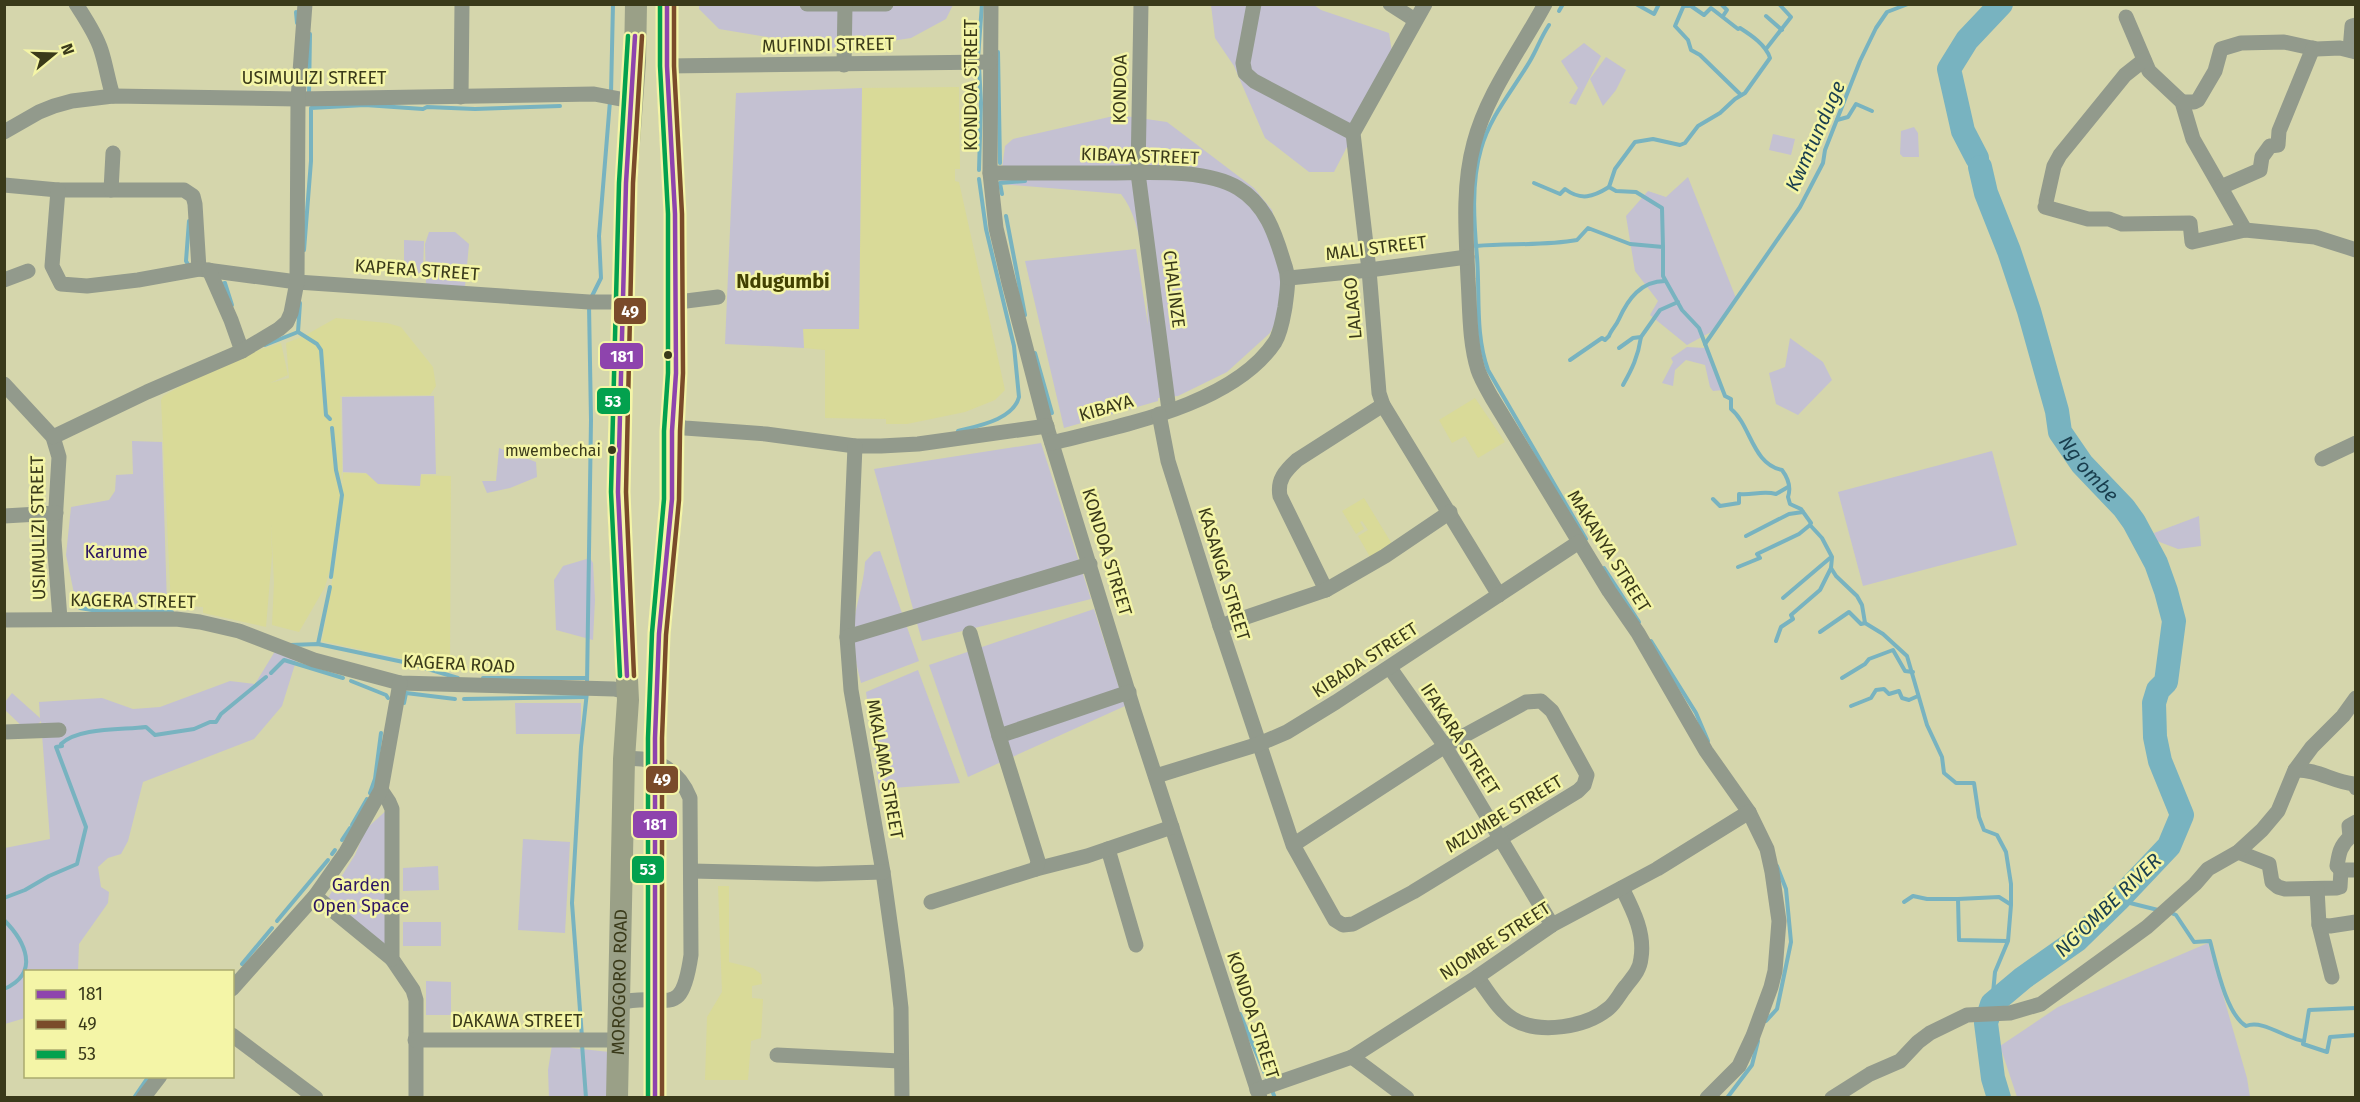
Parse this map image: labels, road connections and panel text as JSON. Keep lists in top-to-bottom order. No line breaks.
{"streets":{"highway":["MOROGORO ROAD"],"street":["MUFINDI STREET","USIMULIZI STREET","KONDOA STREET","KONDOA","KIBAYA STREET","MALI STREET","KAPERA STREET","CHALINZE","LALAGO","KIBAYA","MAKANYA STREET","KASANGA STREET","KAGERA STREET","KIBADA STREET","KAGERA ROAD","IFAKARA STREET","MKALAMA STREET","MZUMBE STREET","NJOMBE STREET","DAKAWA STREET"]},"crossings":[["MUFINDI STREET","KONDOA STREET"],["MUFINDI STREET","MOROGORO ROAD"],["USIMULIZI STREET","KAGERA STREET"],["USIMULIZI STREET","MOROGORO ROAD"],["KONDOA STREET","KIBAYA STREET"],["KONDOA STREET","KIBAYA"],["KONDOA STREET","KIBADA STREET"],["KONDOA STREET","NJOMBE STREET"],["KONDOA","KIBAYA STREET"],["KONDOA","CHALINZE"],["KIBAYA STREET","MALI STREET"],["KIBAYA STREET","CHALINZE"],["KIBAYA STREET","KIBAYA"],["KIBAYA STREET","KASANGA STREET"],["MALI STREET","LALAGO"],["MALI STREET","MAKANYA STREET"],["KAPERA STREET","MOROGORO ROAD"],["CHALINZE","KIBAYA"],["CHALINZE","KASANGA STREET"],["LALAGO","KIBADA STREET"],["KIBAYA","KASANGA STREET"],["MAKANYA STREET","KIBADA STREET"],["MAKANYA STREET","NJOMBE STREET"],["KASANGA STREET","KIBADA STREET"],["KASANGA STREET","MZUMBE STREET"],["KAGERA STREET","KAGERA ROAD"],["KIBADA STREET","IFAKARA STREET"],["KIBADA STREET","MZUMBE STREET"],["KAGERA ROAD","MOROGORO ROAD"],["IFAKARA STREET","MZUMBE STREET"],["IFAKARA STREET","NJOMBE STREET"],["MOROGORO ROAD","DAKAWA STREET"]],"districts":["Ndugumbi"],"water":["Kwmtunduge","Ng'ombe","NG'OMBE RIVER"],"parks":["Karume","Garden Open Space"],"places":["mwembechai"],"lines":["transit line 181","transit line 49","transit line 53"],"legend":["181","49","53"],"north":"right"}
